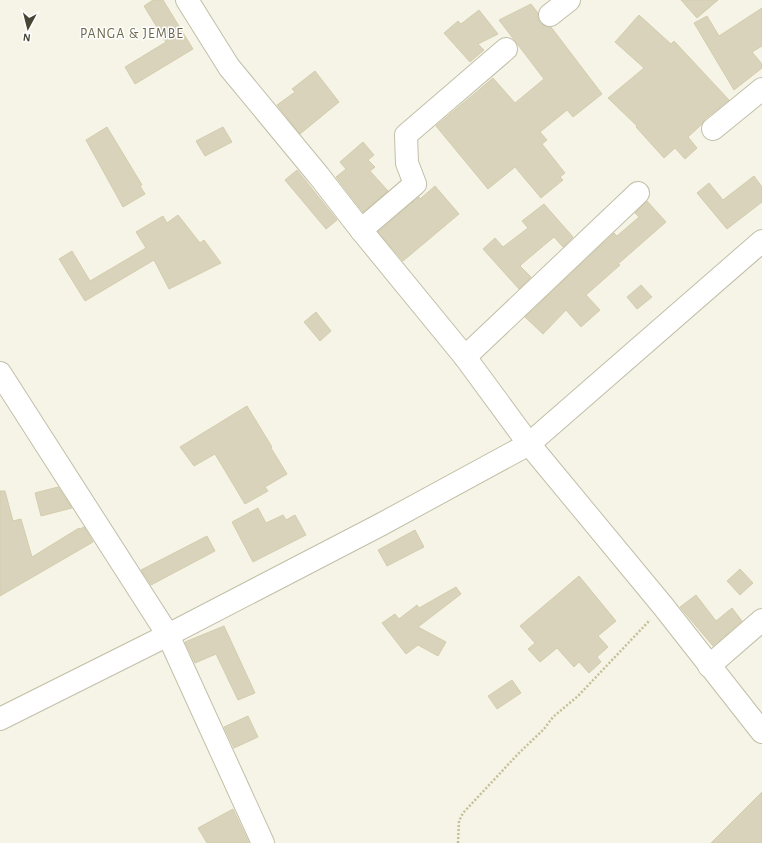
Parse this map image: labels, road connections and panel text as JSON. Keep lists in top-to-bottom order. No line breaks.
{"districts":["PANGA & JEMBE"],"north":"bottom"}
